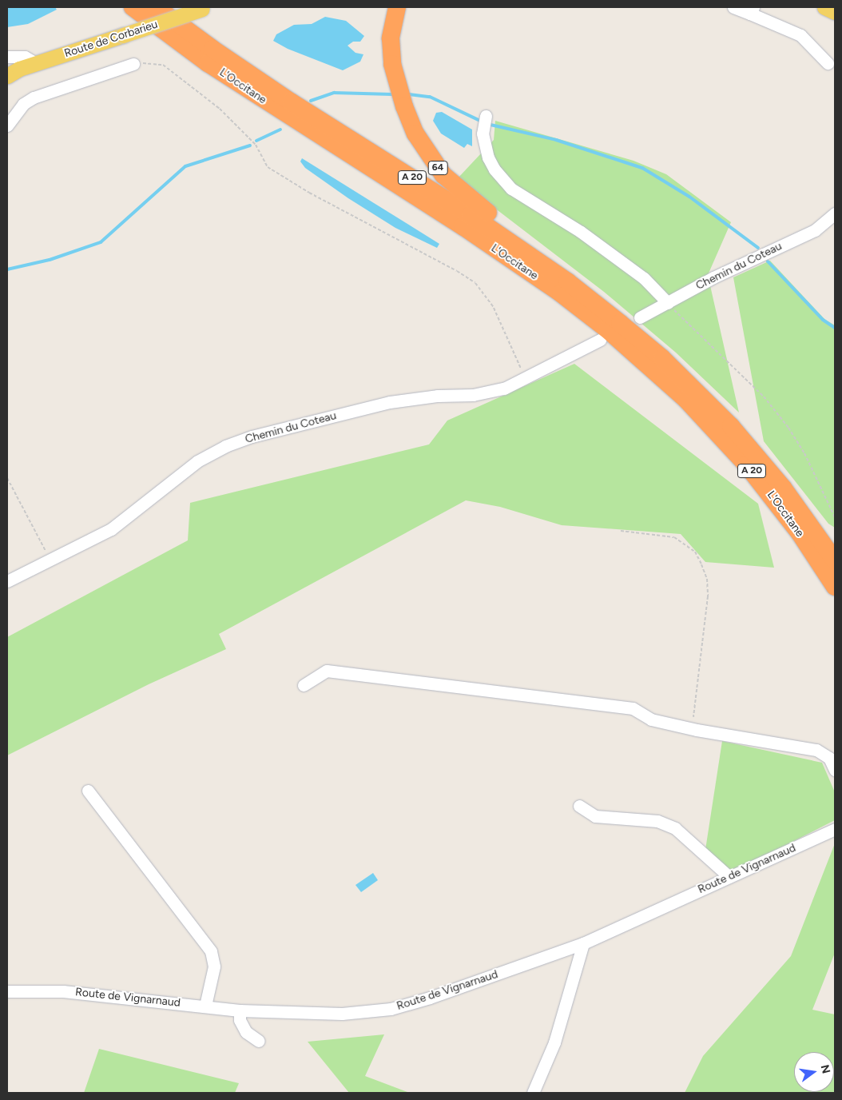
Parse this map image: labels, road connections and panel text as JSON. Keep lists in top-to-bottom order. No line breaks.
{"streets":{"highway":["L'Occitane","64","A 20"],"main road":["Route de Corbarieu"],"street":["Chemin du Coteau","Route de Vignarnaud"]},"crossings":[["L'Occitane","64"]],"north":"right"}
